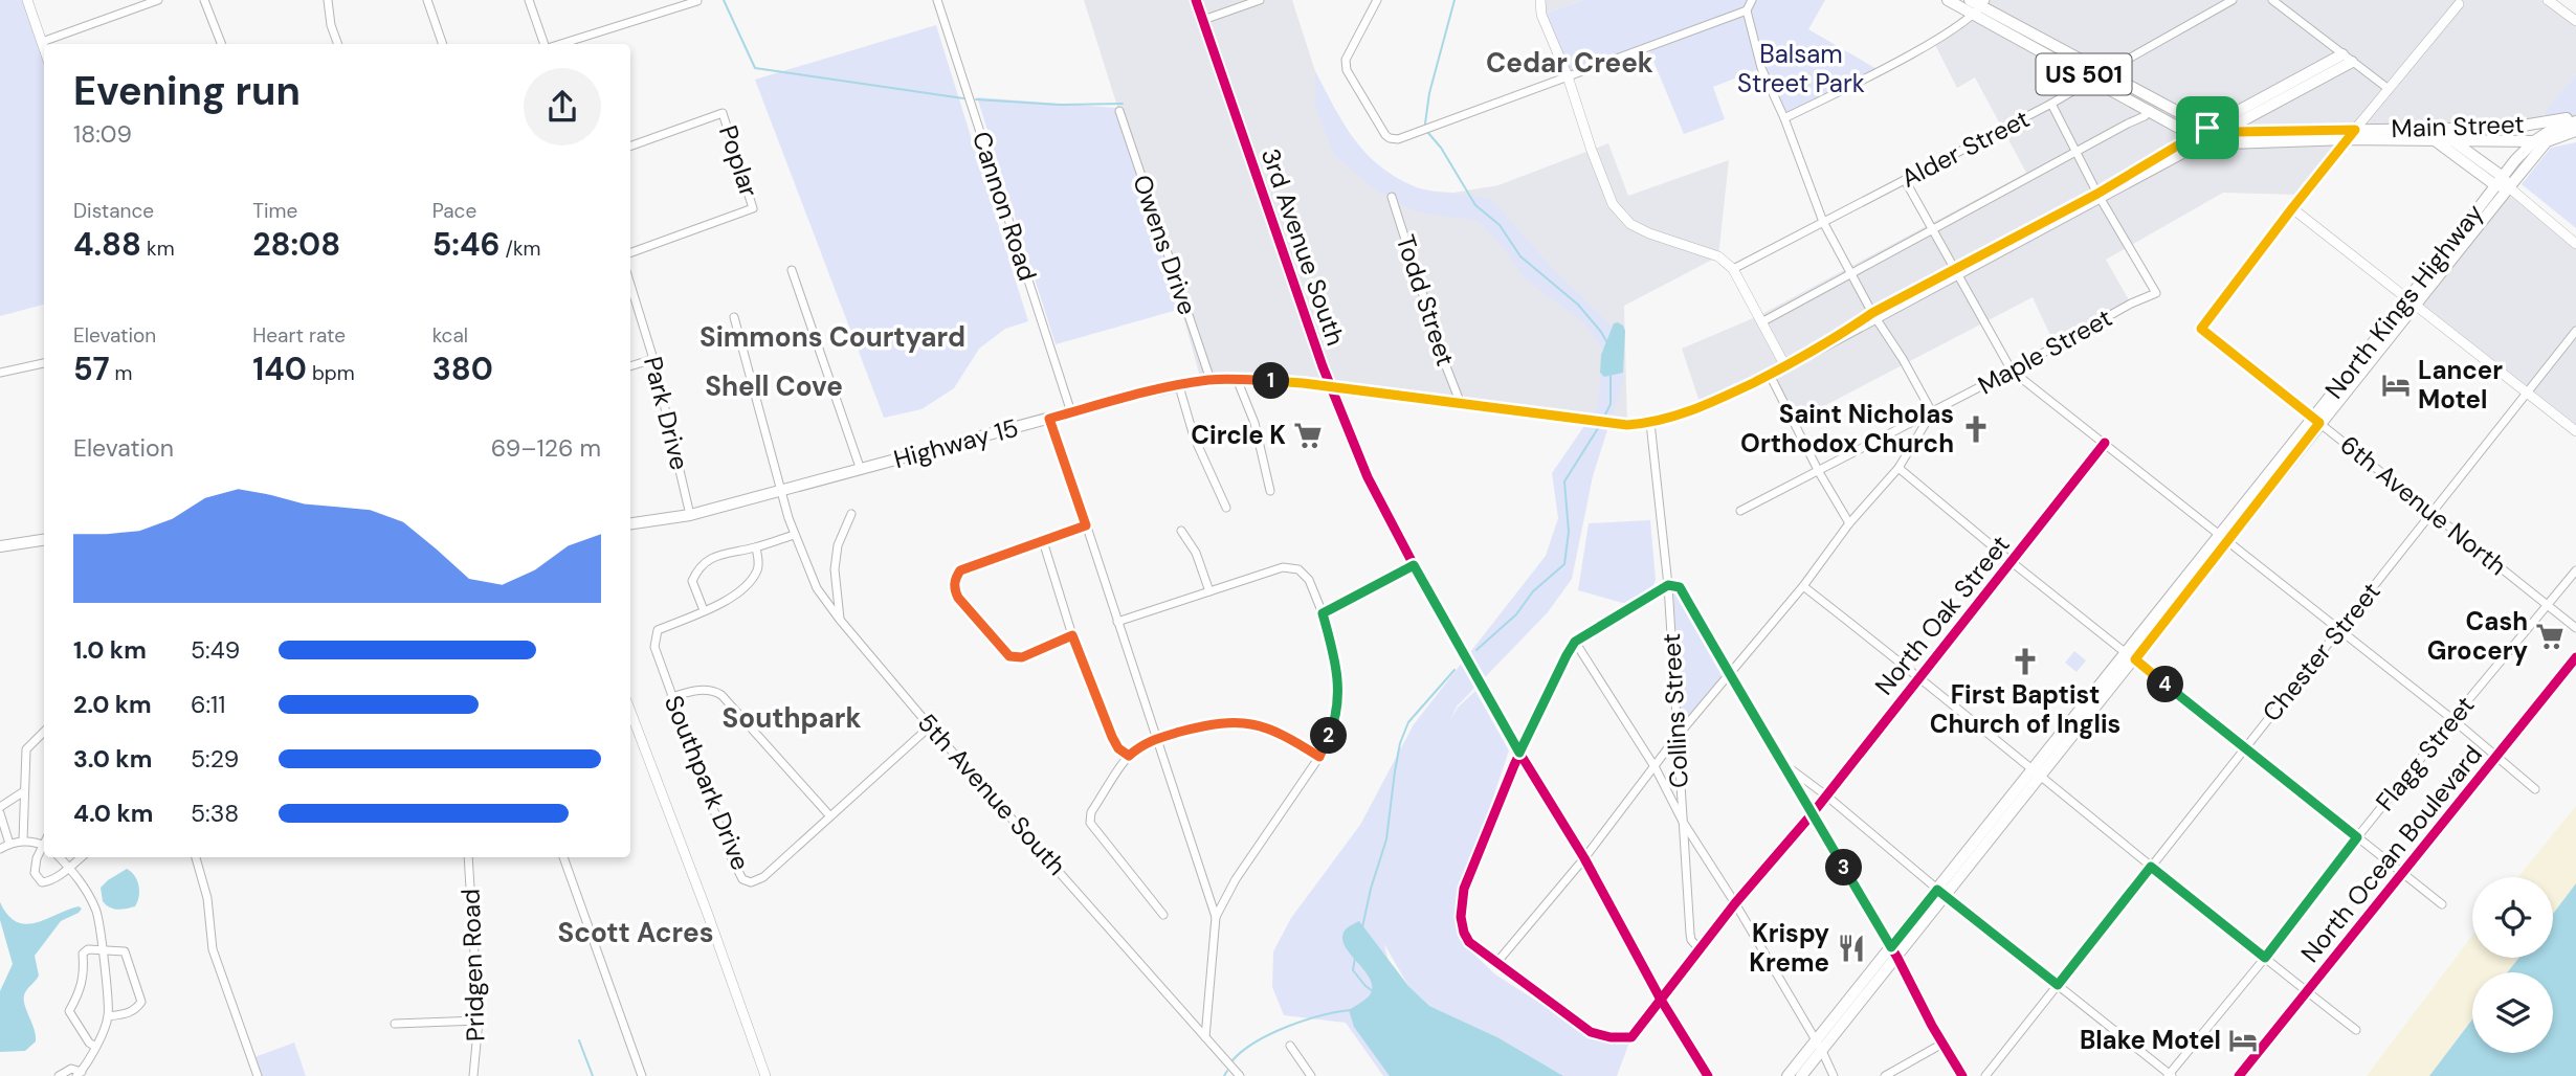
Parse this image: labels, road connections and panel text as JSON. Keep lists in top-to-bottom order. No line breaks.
{"streets":{"main road":["US 501","Main Street","3rd Avenue South","North Kings Highway","Highway 15","North Ocean Boulevard"],"street":["Alder Street","Poplar","Cannon Road","Owens Drive","Todd Street","Maple Street","Park Drive","6th Avenue North","North Oak Street","Chester Street","Collins Street","Flagg Street","Southpark Drive","5th Avenue South","Pridgen Road"]},"crossings":[["US 501","Main Street"],["US 501","Alder Street"],["Main Street","North Kings Highway"],["Cannon Road","Highway 15"],["Owens Drive","Highway 15"],["3rd Avenue South","Highway 15"],["3rd Avenue South","North Oak Street"],["Todd Street","Highway 15"],["North Kings Highway","6th Avenue North"],["Maple Street","Highway 15"],["Park Drive","Highway 15"],["Highway 15","Collins Street"],["Highway 15","5th Avenue South"],["6th Avenue North","Chester Street"],["6th Avenue North","Flagg Street"],["North Oak Street","Collins Street"],["Southpark Drive","5th Avenue South"]],"districts":["Cedar Creek","Simmons Courtyard","Shell Cove","Southpark","Scott Acres"],"parks":["Balsam Street Park"],"places":{"hotel":["Lancer Motel","Blake Motel"],"church":["Saint Nicholas Orthodox Church","First Baptist Church of Inglis"],"supermarket":["Circle K","Cash Grocery"],"restaurant":["Krispy Kreme"]},"page":{"heading":["Evening run","18:09"],"stats":[["Distance","4.88 km"],["Time","28:08"],["Pace","5:46 /km"],["Elevation","57 m"],["Heart rate","140 bpm"],["kcal","380"]],"pins":["1","4","2","3"],"chart":["Elevation","69–126 m"],"list":[{"name":"1.0 km","note":"5:49"},{"name":"2.0 km","note":"6:11"},{"name":"3.0 km","note":"5:29"},{"name":"4.0 km","note":"5:38"}]}}
